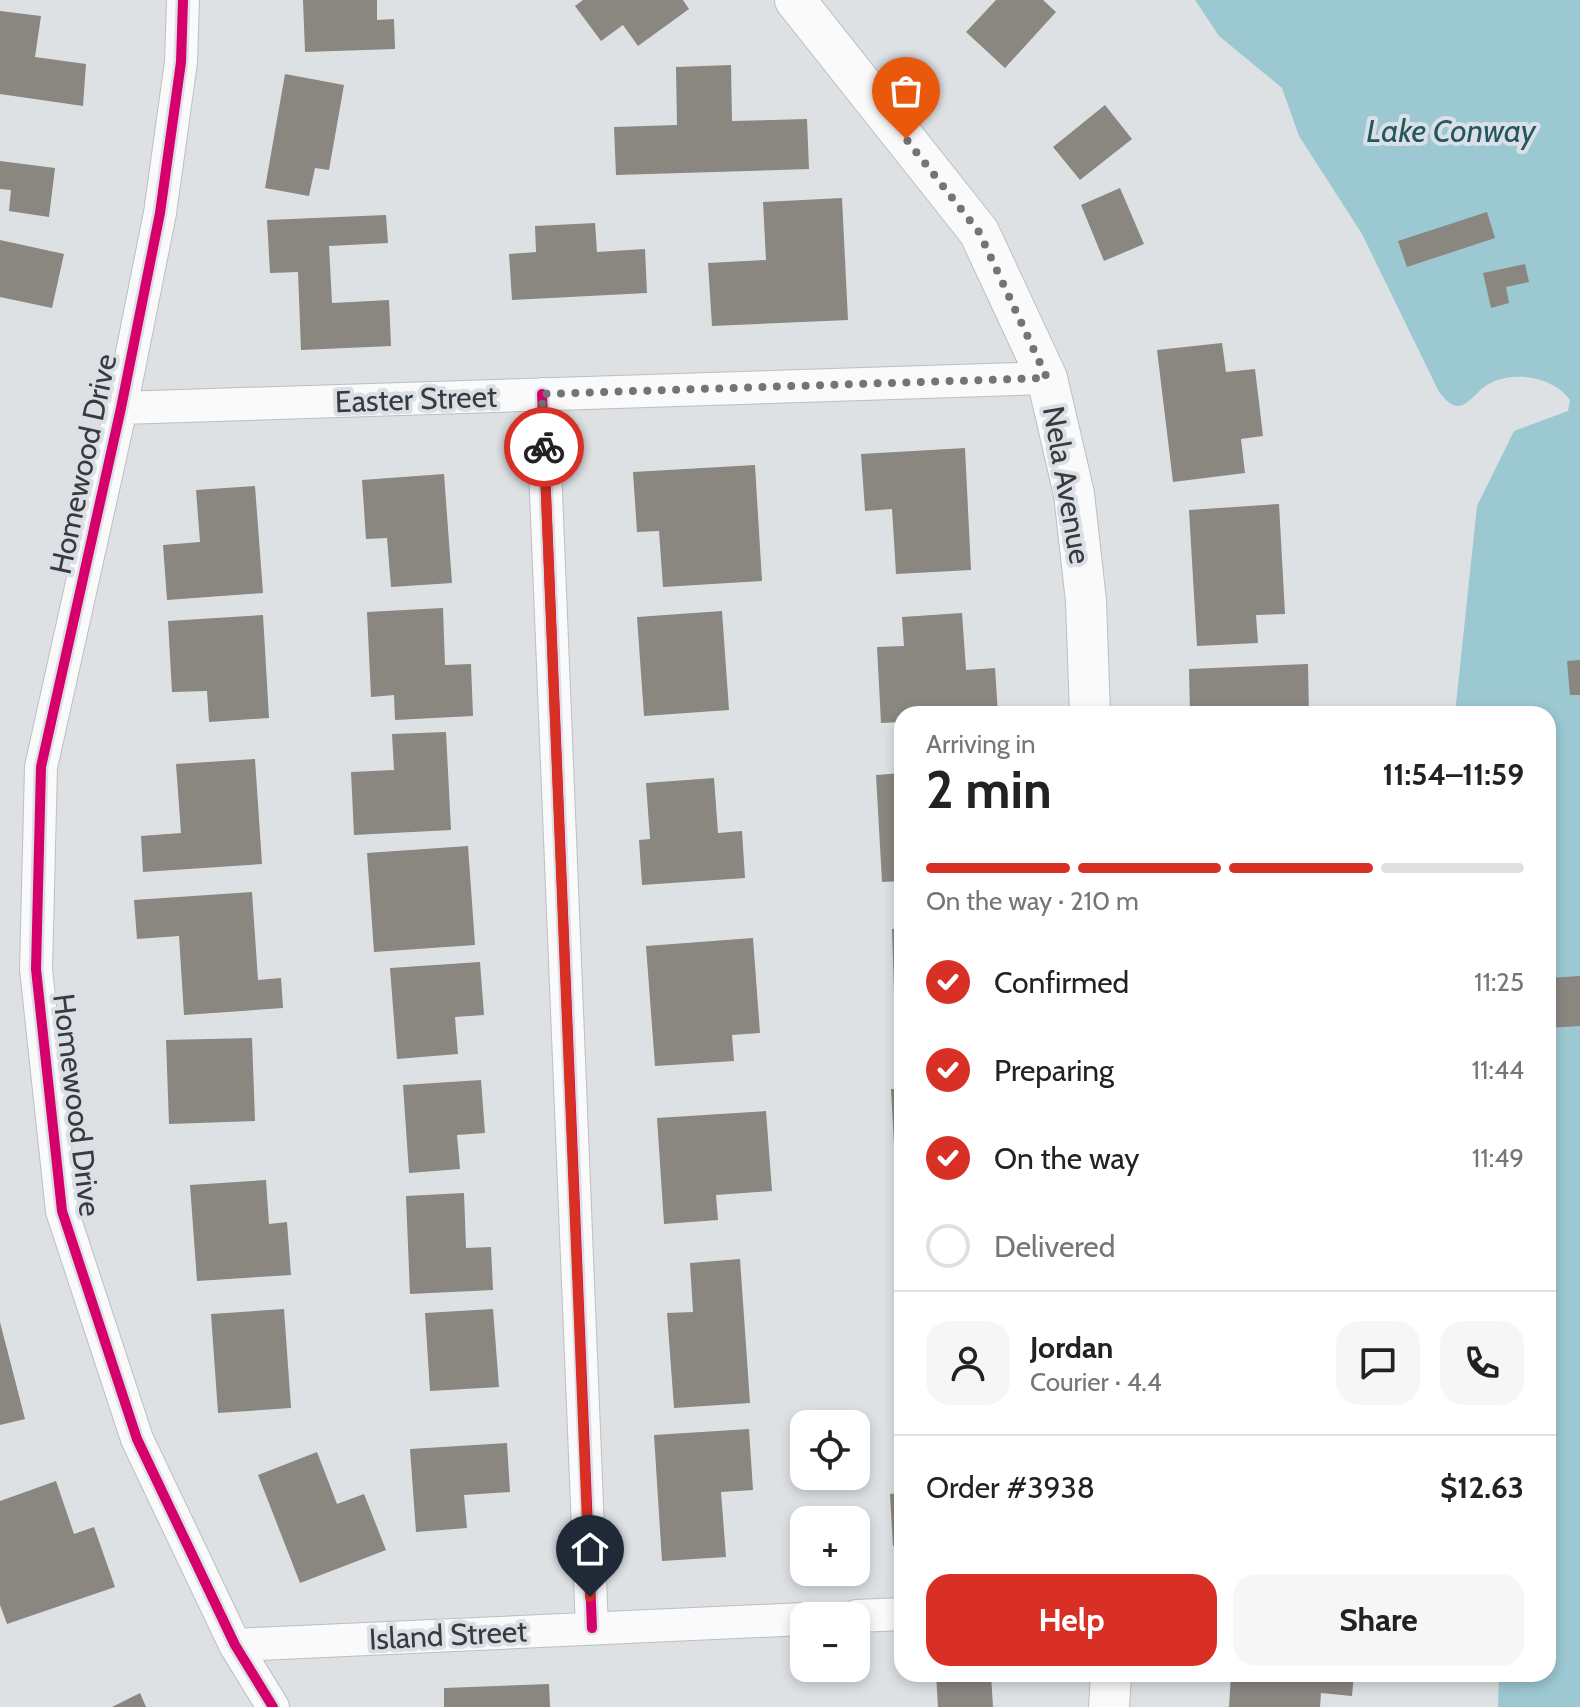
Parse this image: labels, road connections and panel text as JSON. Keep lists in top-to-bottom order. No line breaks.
{"streets":{"street":["Easter Street","Homewood Drive","Nela Avenue","Island Street"]},"crossings":[["Easter Street","Homewood Drive"],["Easter Street","Nela Avenue"],["Homewood Drive","Island Street"]],"water":["Lake Conway"],"page":{"heading":["2 min","Arriving in","11:54–11:59"],"panel":["Jordan","Courier · 4.4","Order #3938","$12.63"],"bar":"On the way · 210 m","list":[["Confirmed","11:25"],["Preparing","11:44"],["On the way","11:49"],"Delivered"],"map_buttons":["+","−"],"buttons":["Help","Share"]}}
